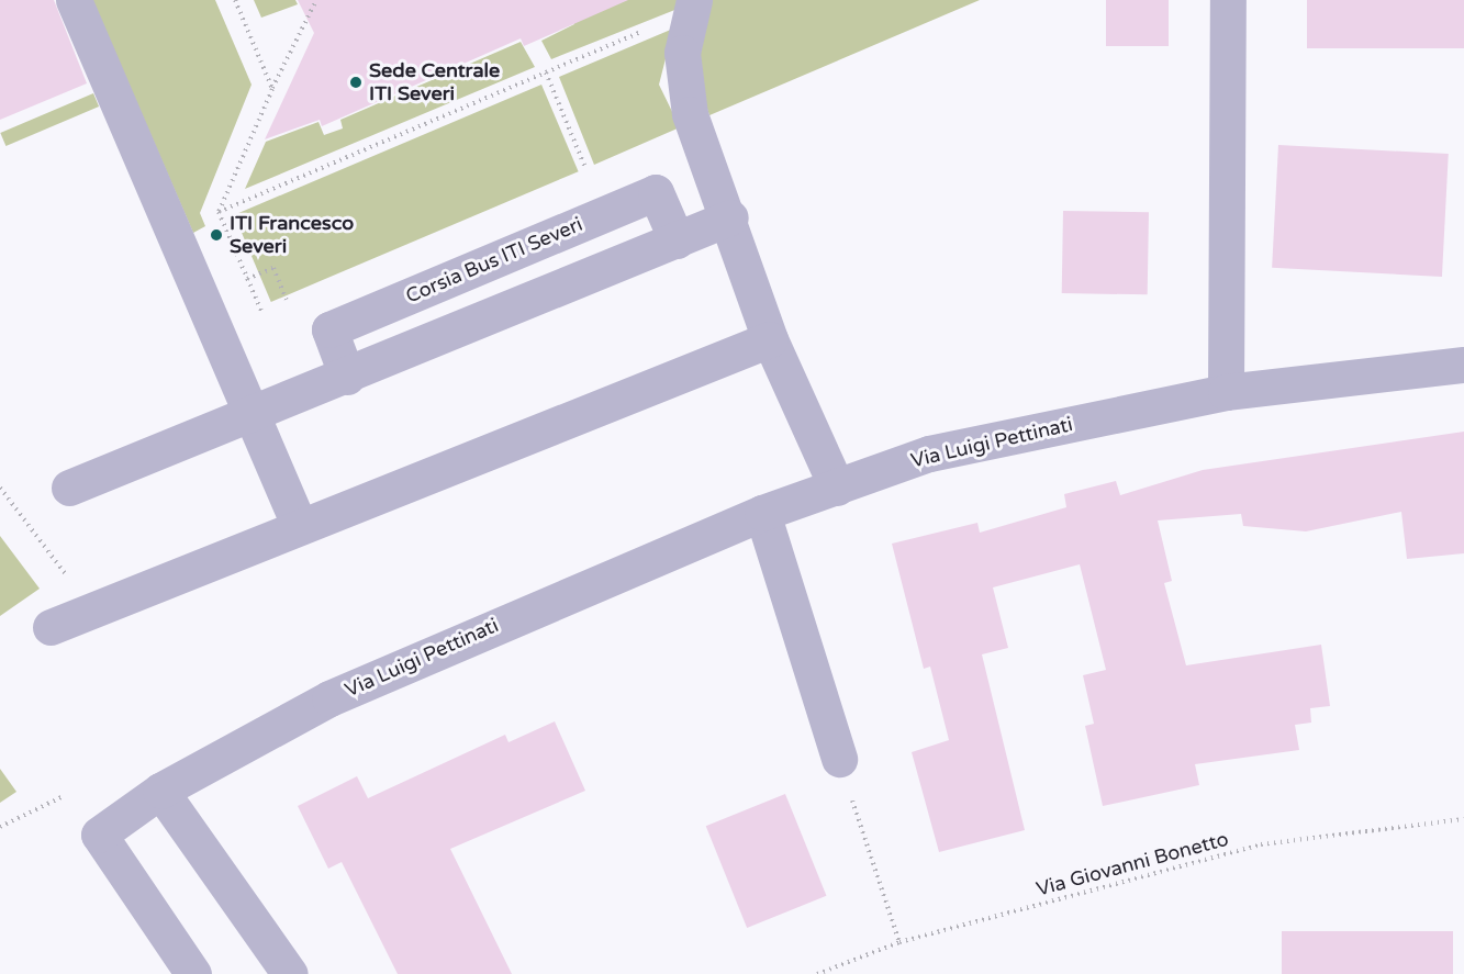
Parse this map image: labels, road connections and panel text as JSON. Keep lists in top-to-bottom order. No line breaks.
{"streets":{"street":["Corsia Bus ITI Severi","Via Luigi Pettinati"],"path":["Via Giovanni Bonetto"]},"places":["Sede Centrale ITI Severi","ITI Francesco Severi"]}
